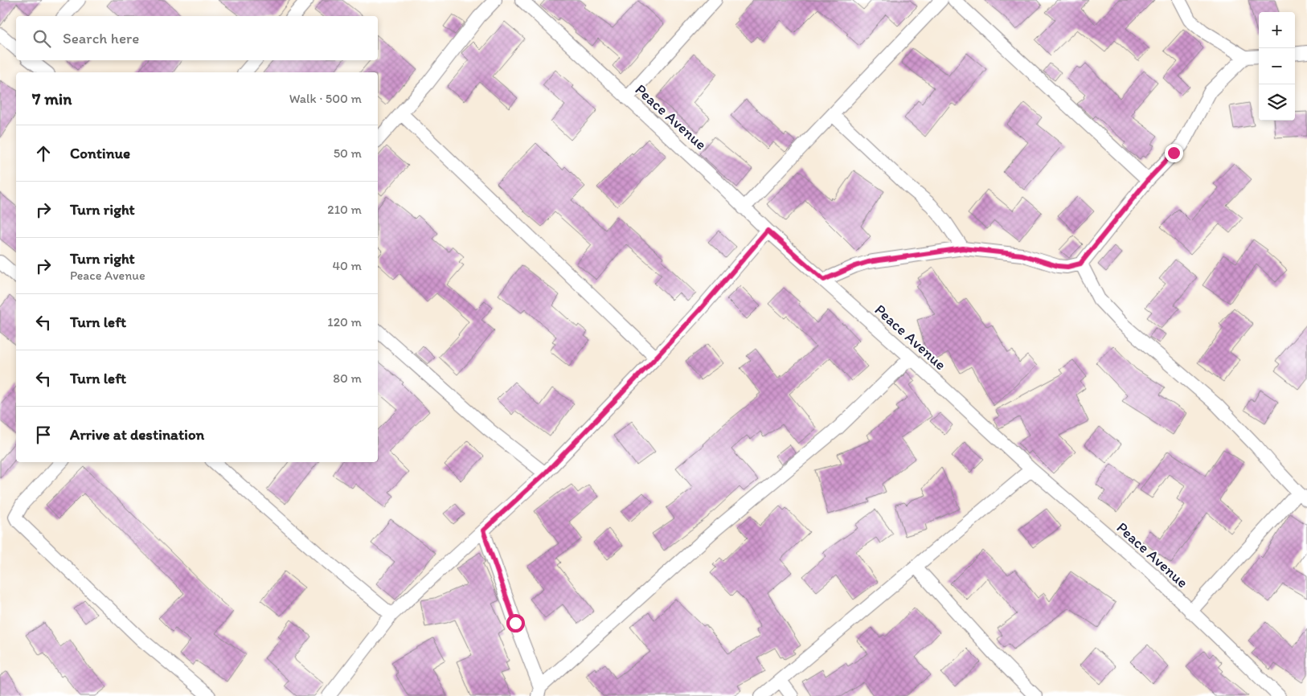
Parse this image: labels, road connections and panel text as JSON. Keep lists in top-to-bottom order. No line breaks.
{"streets":{"street":["Peace Avenue"]},"page":{"map_buttons":["+","−"],"search":"Search here","heading":["7 min","Walk · 500 m"],"list":[["Continue","50 m"],["Turn right","210 m"],["Turn right","Peace Avenue","40 m"],["Turn left","120 m"],["Turn left","80 m"],"Arrive at destination"]}}
